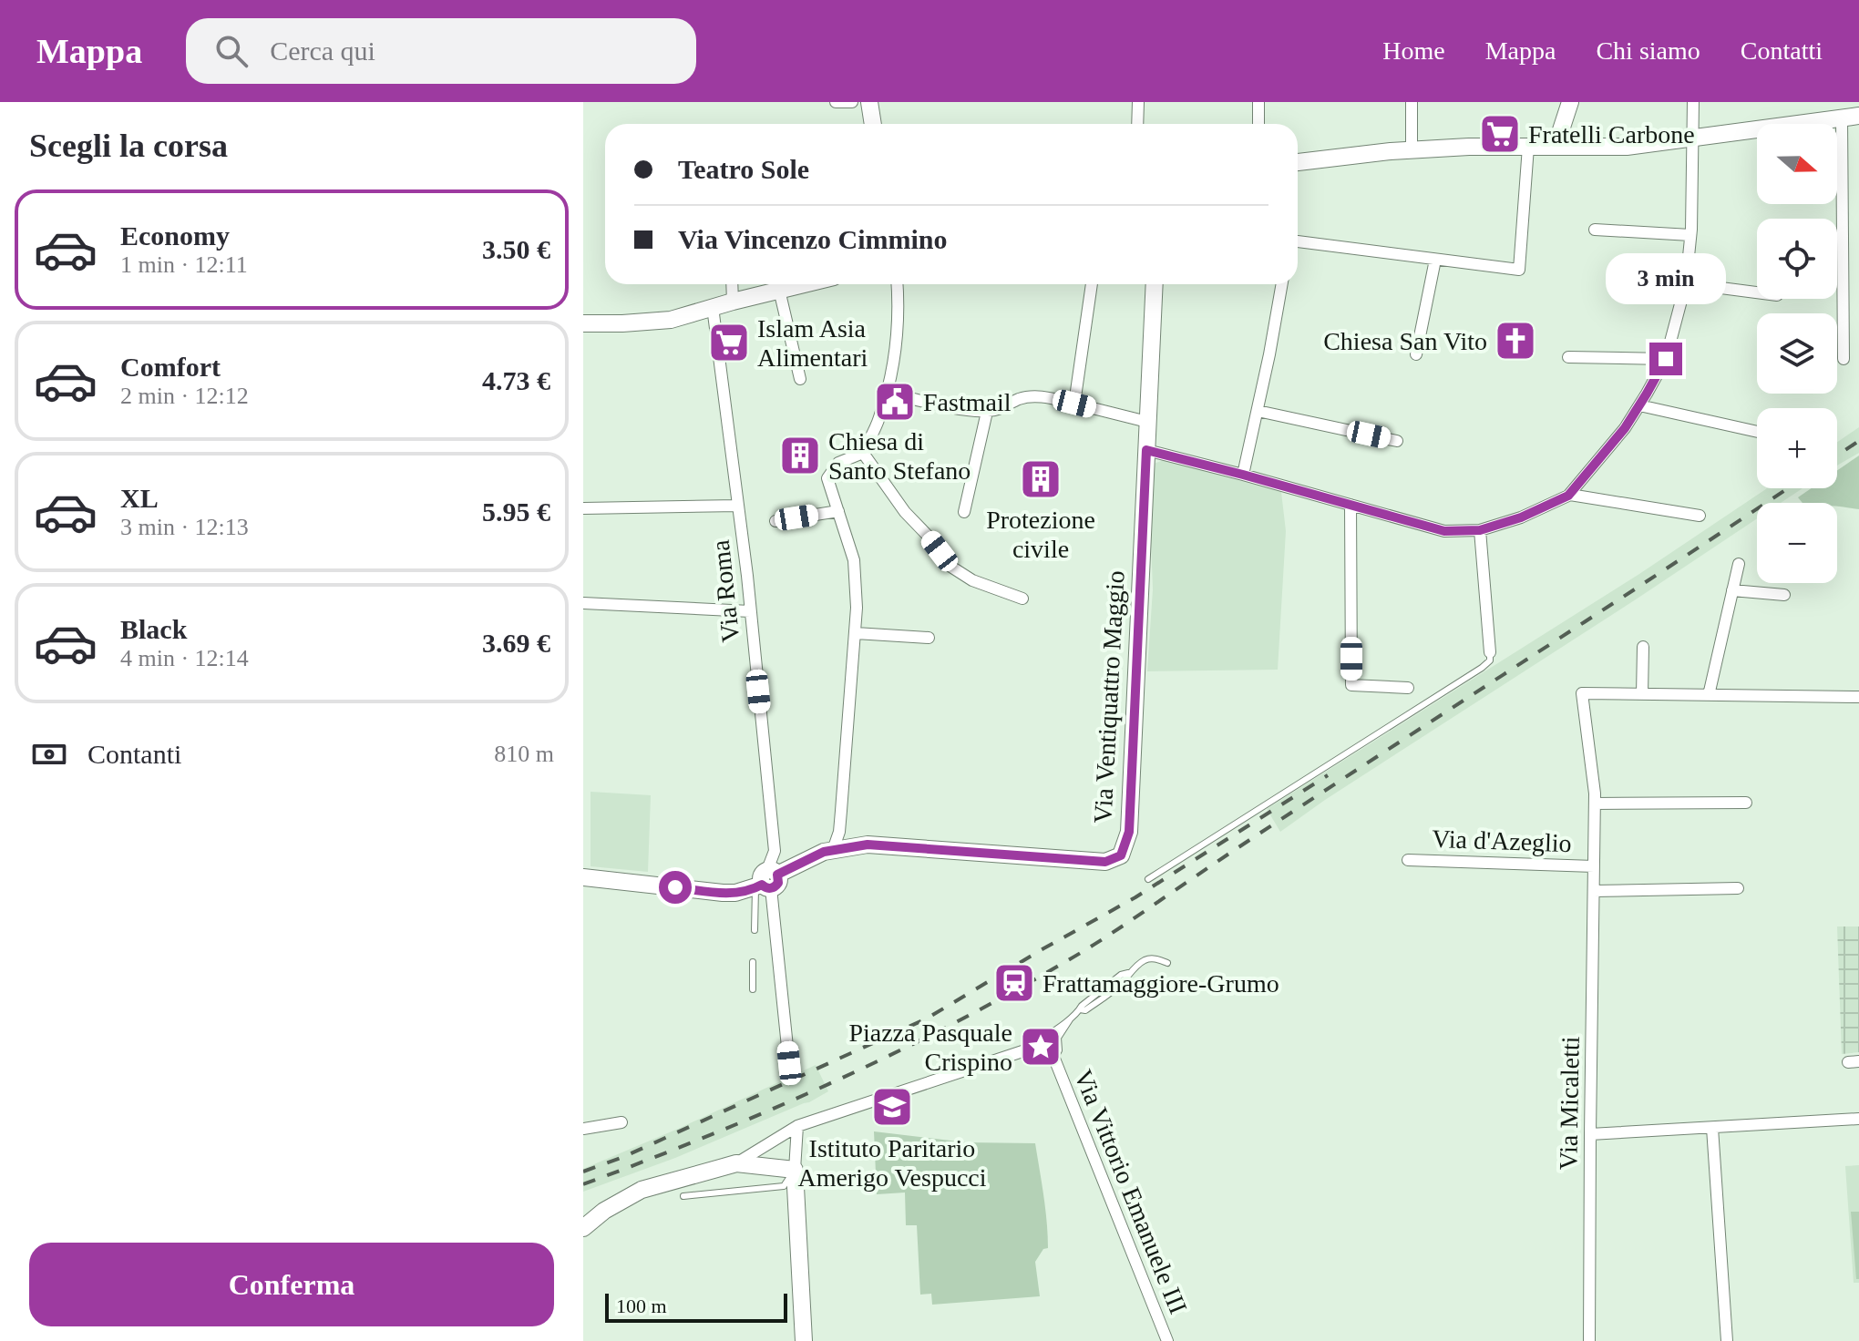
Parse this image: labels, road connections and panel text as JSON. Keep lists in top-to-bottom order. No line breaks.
{"streets":{"street":["Via Roma","Via Ventiquattro Maggio","Via d'Azeglio","Via Micaletti","Via Vittorio Emanuele III"]},"crossings":[["Via Roma","Via Ventiquattro Maggio"],["Via d'Azeglio","Via Micaletti"]],"places":{"supermarket":["Fratelli Carbone","Islam Asia Alimentari"],"church":["Chiesa San Vito"],"public building":["Fastmail"],"building":["Chiesa di Santo Stefano","Protezione civile"],"station":["Frattamaggiore-Grumo"],"place":["Piazza Pasquale Crispino"],"school or university":["Istituto Paritario Amerigo Vespucci"]},"scale_bar":"100 m","north":"right","page":{"header":"Mappa","search":"Cerca qui","nav":["Home","Mappa","Chi siamo","Contatti"],"heading":"Scegli la corsa","map_buttons":["+","−"],"banner":["Teatro Sole","Via Vincenzo Cimmino"],"list":[{"name":"Economy","note":"1 min · 12:11","value":"3.50 €"},{"name":"Comfort","note":"2 min · 12:12","value":"4.73 €"},{"name":"XL","note":"3 min · 12:13","value":"5.95 €"},{"name":"Black","note":"4 min · 12:14","value":"3.69 €"}],"bubble":"3 min","pay":["Contanti","810 m"],"buttons":"Conferma","scale":"100 m"}}
